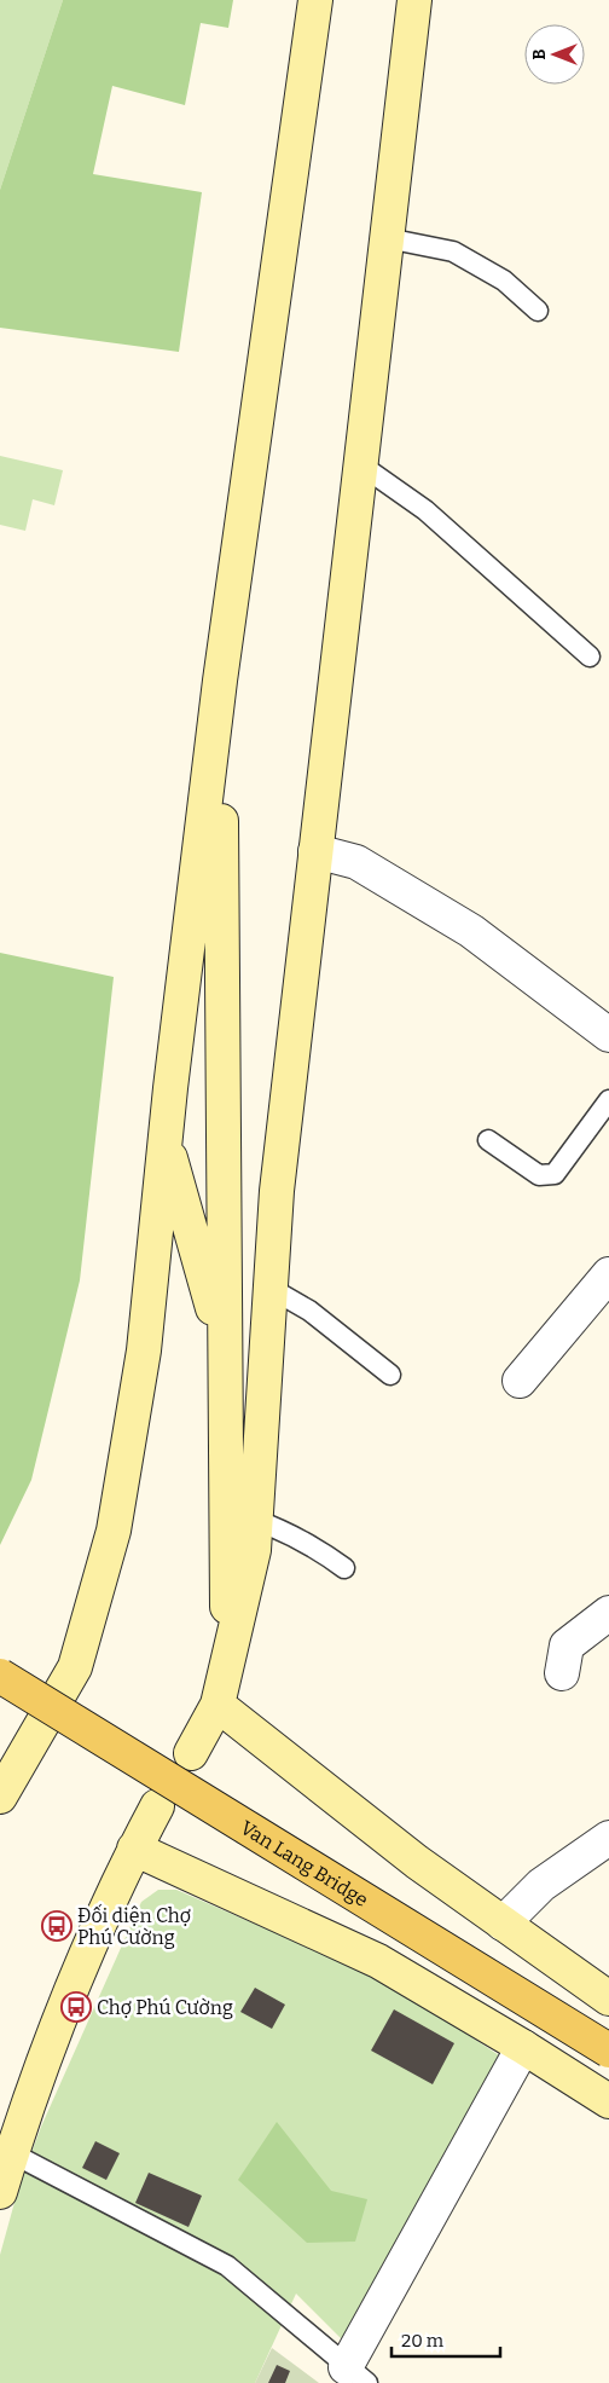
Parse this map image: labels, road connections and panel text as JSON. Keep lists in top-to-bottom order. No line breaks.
{"streets":{"main road":["Van Lang Bridge"]},"places":{"bus stop":["Đối diện Chợ Phú Cường","Chợ Phú Cường"]},"scale_bar":"20 m","north":"left"}
